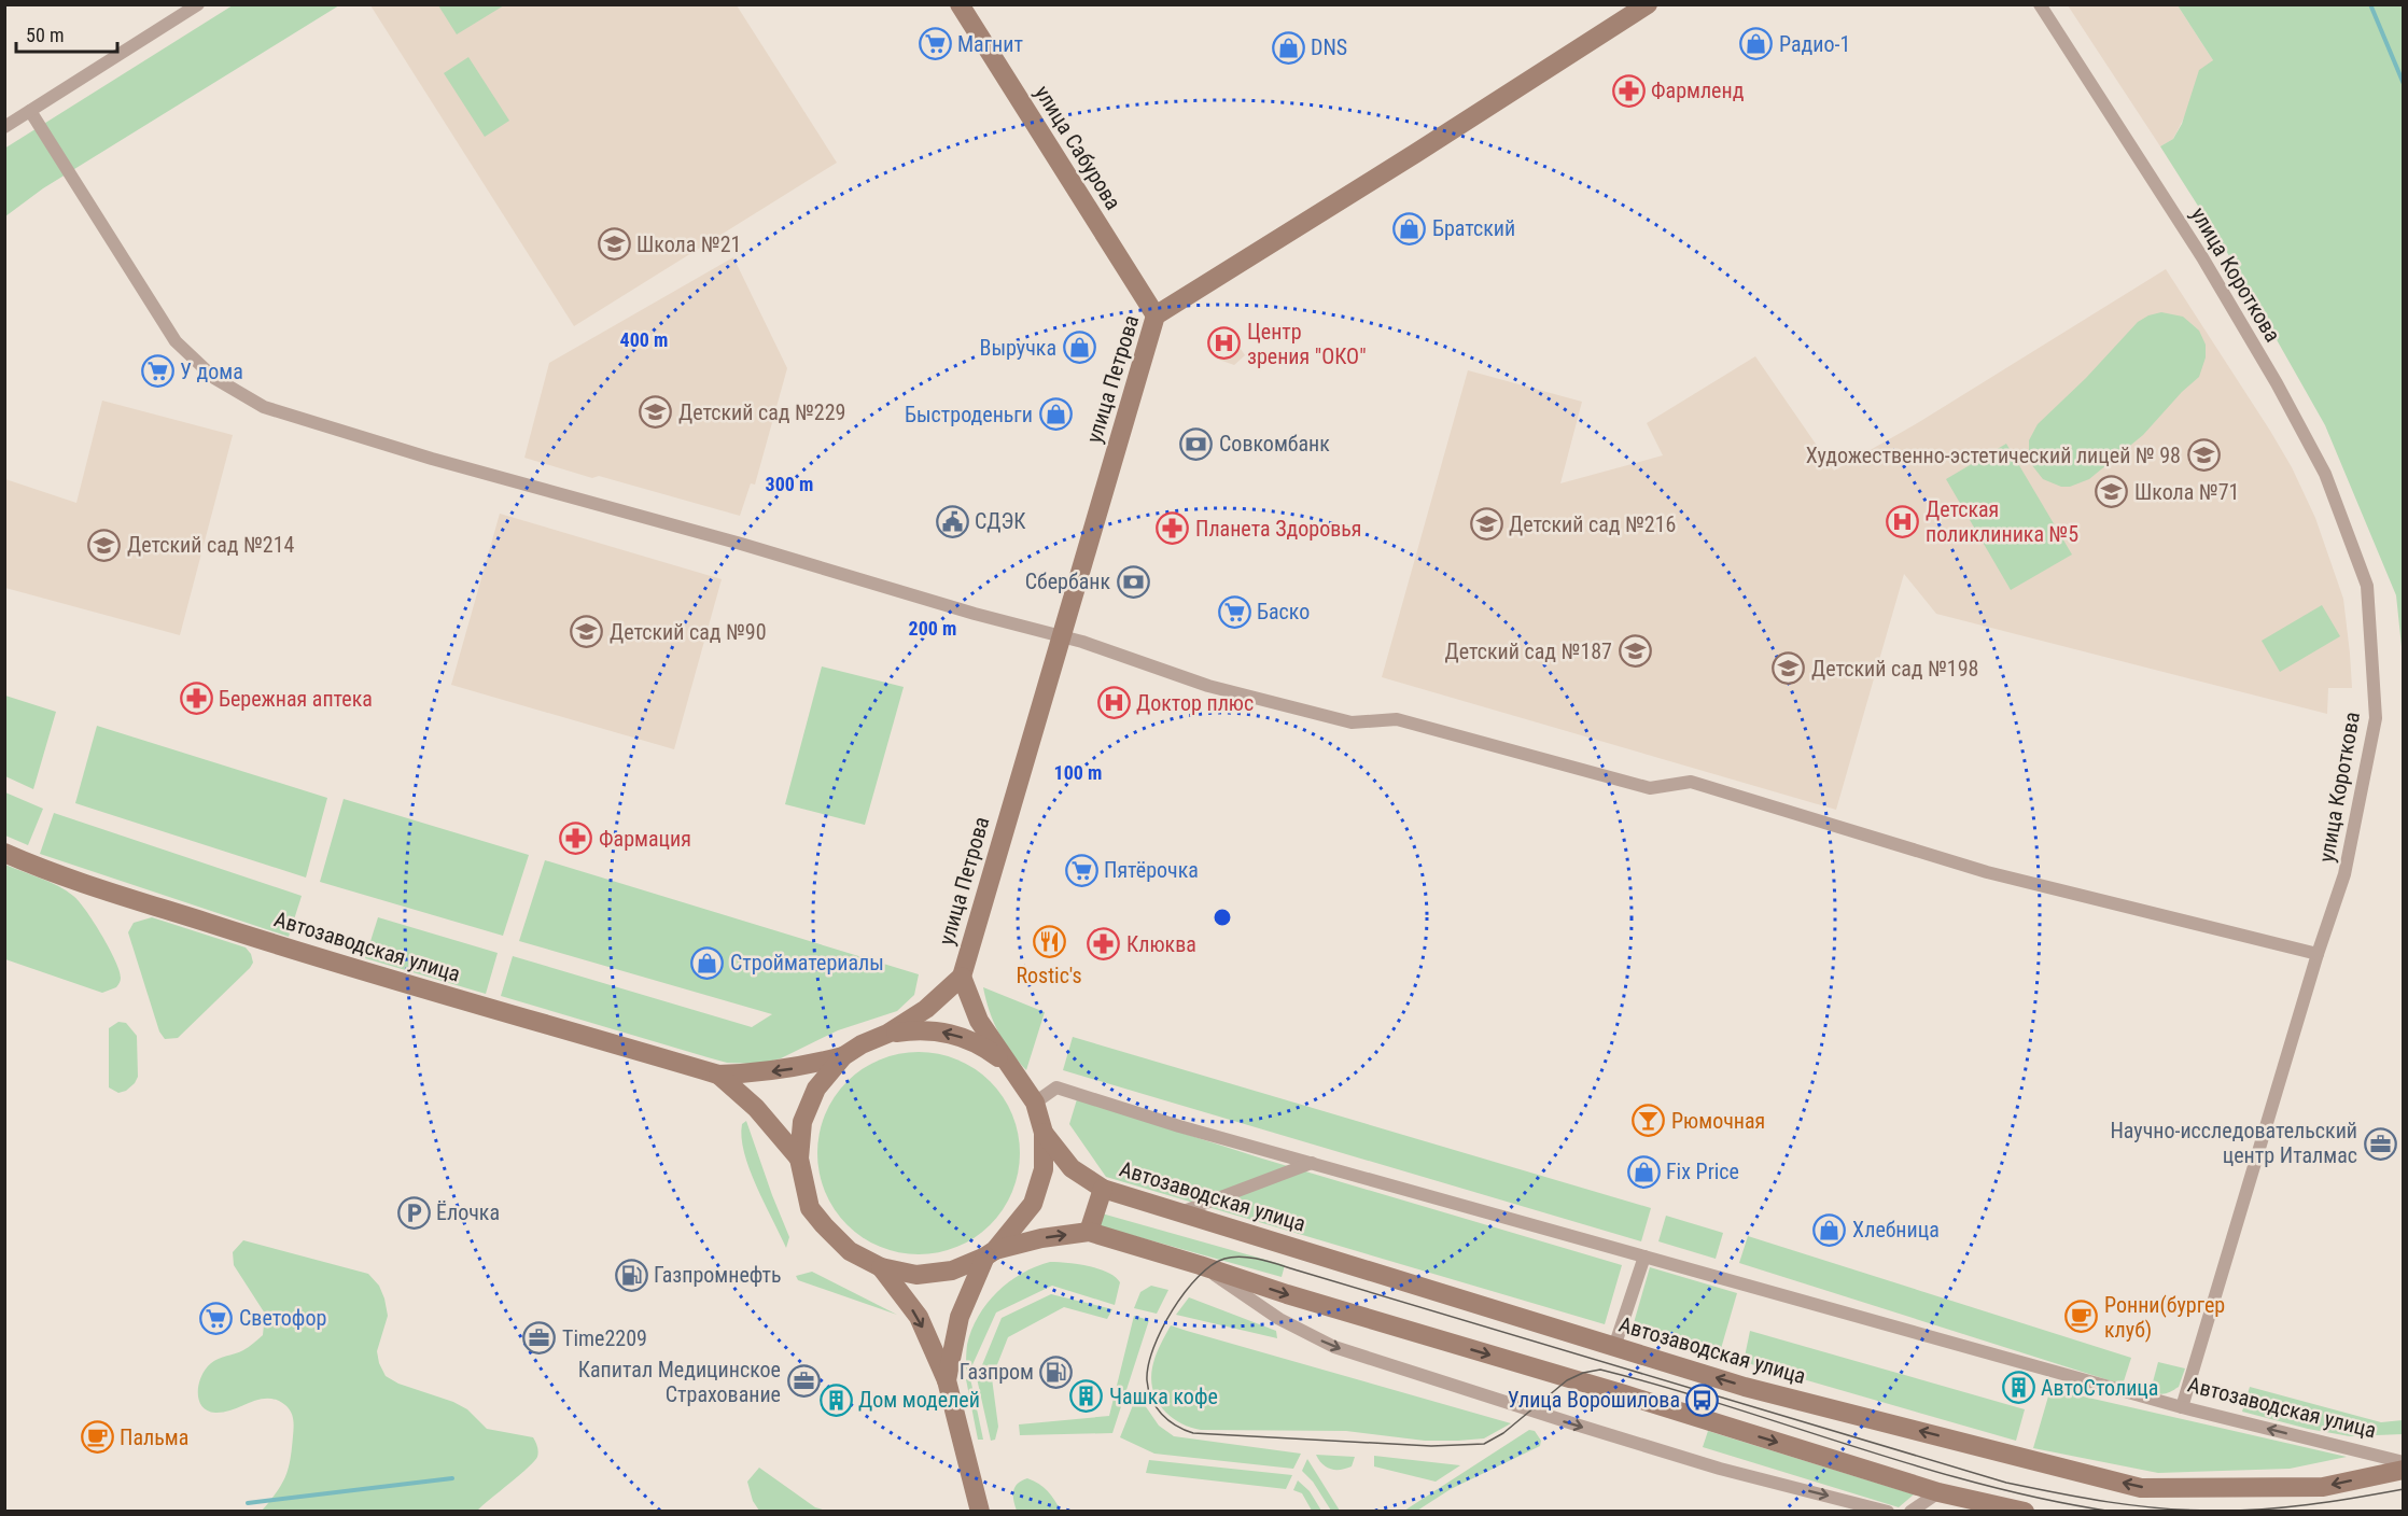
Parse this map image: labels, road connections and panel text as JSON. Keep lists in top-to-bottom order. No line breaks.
{"streets":{"main road":["улица Сабурова","улица Петрова","Автозаводская улица"],"street":["улица Короткова"]},"crossings":[["улица Сабурова","улица Петрова"],["улица Короткова","Автозаводская улица"]],"places":{"supermarket":["Магнит","У дома","Баско","Пятёрочка","Светофор"],"shop":["Радио-1","DNS","Братский","Выручка","Быстроденьги","Стройматериалы","Fix Price","Хлебница"],"pharmacy":["Фармленд","Планета Здоровья","Бережная аптека","Фармация","Клюква"],"school or university":["Школа №21","Детский сад №229","Художественно-эстетический лицей № 98","Школа №71","Детский сад №216","Детский сад №214","Детский сад №90","Детский сад №187","Детский сад №198"],"hospital":["Центр зрения \"ОКО\"","Детская поликлиника №5","Доктор плюс"],"bank":["Совкомбанк","Сбербанк"],"public building":["СДЭК"],"restaurant":["Rostic's"],"bar":["Рюмочная"],"office":["Научно-исследовательский центр Италмас","Time2209","Капитал Медицинское Страхование"],"parking":["Ёлочка"],"fuel station":["Газпромнефть","Газпром"],"cafe":["Ронни(бургер клуб)","Пальма"],"building":["АвтоСтолица","Чашка кофе","Дом моделей"],"bus stop":["Улица Ворошилова"]},"scale_bar":"50 m","rings":["400 m","300 m","200 m","100 m"]}
